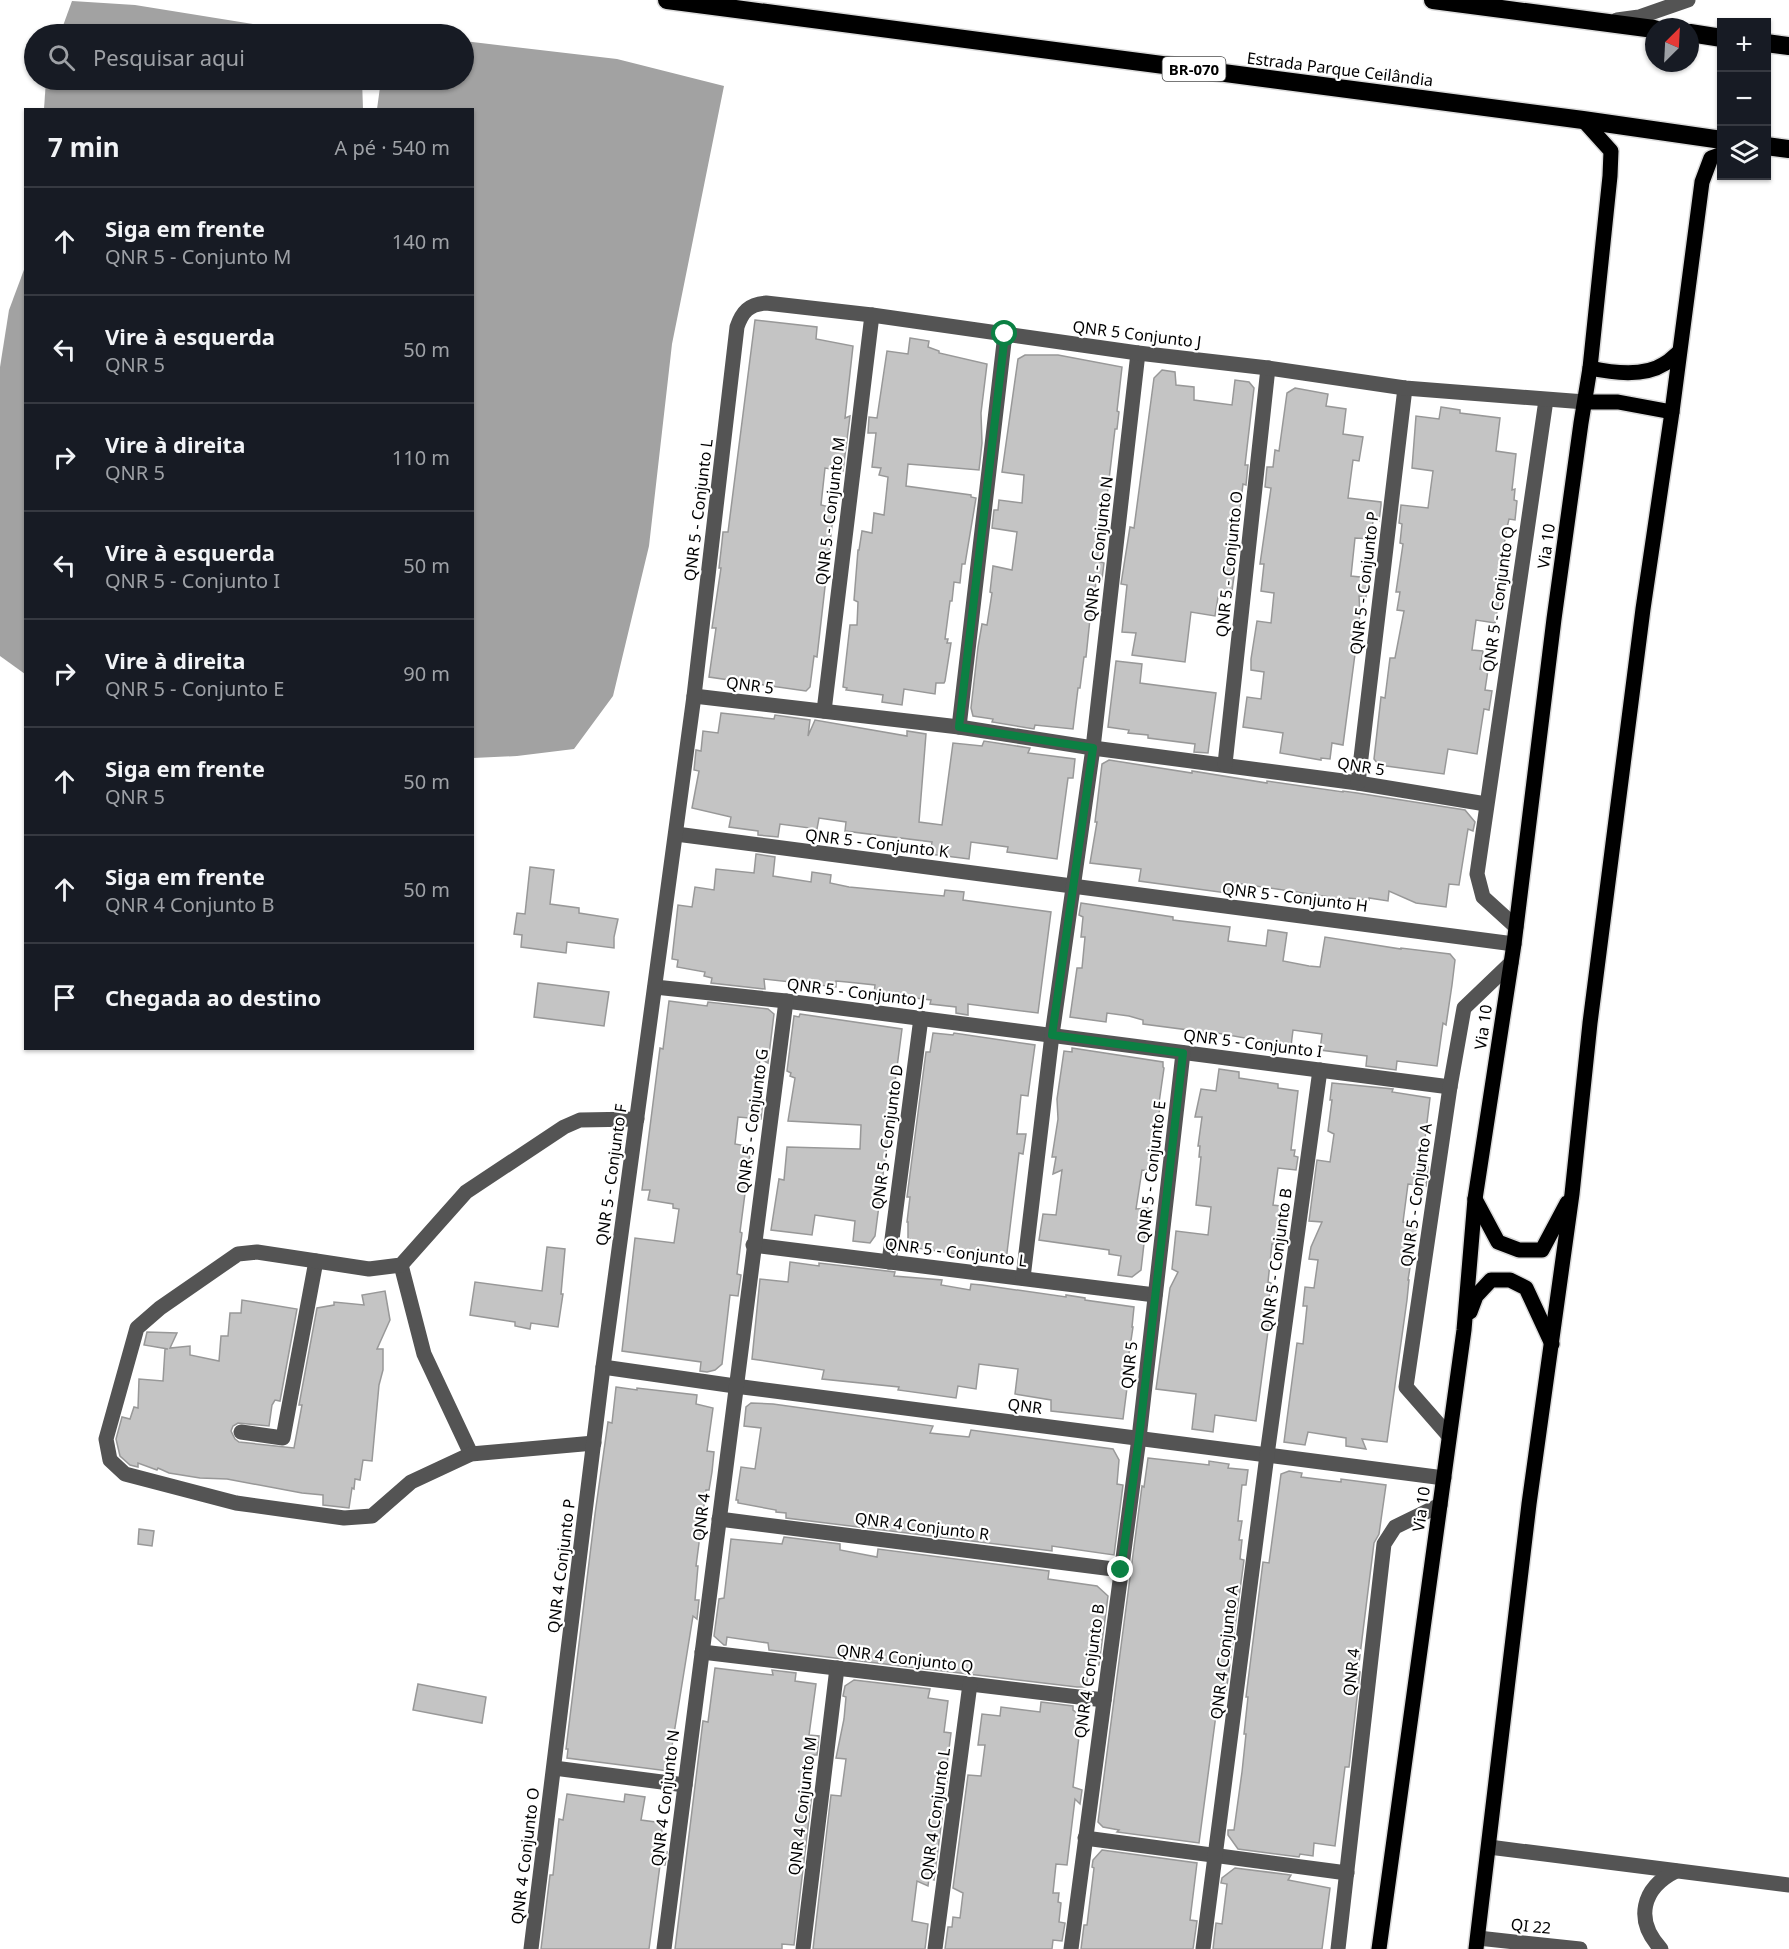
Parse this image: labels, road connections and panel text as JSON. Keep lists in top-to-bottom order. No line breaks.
{"streets":{"highway":["BR-070","Estrada Parque Ceilândia"],"main road":["Via 10"],"street":["QNR 5 Conjunto J","QNR 5 - Conjunto L","QNR 5 - Conjunto M","QNR 5 - Conjunto N","QNR 5 - Conjunto O","QNR 5 - Conjunto P","QNR 5 - Conjunto Q","QNR 5","QNR 5 - Conjunto K","QNR 5 - Conjunto H","QNR 5 - Conjunto J","QNR 5 - Conjunto I","QNR 5 - Conjunto G","QNR 5 - Conjunto D","QNR 5 - Conjunto E","QNR 5 - Conjunto F","QNR 5 - Conjunto A","QNR 5 - Conjunto B","QNR","QNR 4","QNR 4 Conjunto R","QNR 4 Conjunto P","QNR 4 Conjunto A","QNR 4 Conjunto Q","QNR 4 Conjunto B","QNR 4 Conjunto N","QNR 4 Conjunto M","QNR 4 Conjunto L","QNR 4 Conjunto O","QI 22"]},"crossings":[["Estrada Parque Ceilândia","Via 10"],["QNR 5 Conjunto J","QNR 5 - Conjunto L"],["QNR 5 Conjunto J","QNR 5 - Conjunto M"],["QNR 5 Conjunto J","QNR 5 - Conjunto N"],["QNR 5 Conjunto J","QNR 5 - Conjunto O"],["QNR 5 Conjunto J","QNR 5 - Conjunto P"],["QNR 5 Conjunto J","QNR 5 - Conjunto Q"],["QNR 5 - Conjunto L","QNR 5"],["QNR 5 - Conjunto L","QNR 5 - Conjunto G"],["QNR 5 - Conjunto L","QNR 5 - Conjunto D"],["QNR 5 - Conjunto L","QNR 5 - Conjunto E"],["QNR 5 - Conjunto M","QNR 5"],["Via 10","QNR 5 - Conjunto H"],["Via 10","QNR 5 - Conjunto A"],["Via 10","QNR"],["Via 10","QNR 4"],["QNR 5 - Conjunto N","QNR 5"],["QNR 5 - Conjunto O","QNR 5"],["QNR 5 - Conjunto P","QNR 5"],["QNR 5 - Conjunto Q","QNR 5"],["QNR 5","QNR 5 - Conjunto E"],["QNR 5","QNR"],["QNR 5","QNR 4 Conjunto B"],["QNR 5 - Conjunto K","QNR 5 - Conjunto H"],["QNR 5 - Conjunto J","QNR 5 - Conjunto I"],["QNR 5 - Conjunto J","QNR 5 - Conjunto G"],["QNR 5 - Conjunto J","QNR 5 - Conjunto D"],["QNR 5 - Conjunto J","QNR 5 - Conjunto F"],["QNR 5 - Conjunto I","QNR 5 - Conjunto E"],["QNR 5 - Conjunto I","QNR 5 - Conjunto A"],["QNR 5 - Conjunto I","QNR 5 - Conjunto B"],["QNR 5 - Conjunto F","QNR"],["QNR 5 - Conjunto F","QNR 4 Conjunto P"],["QNR 5 - Conjunto B","QNR"],["QNR 5 - Conjunto B","QNR 4 Conjunto A"],["QNR","QNR 4"],["QNR","QNR 4 Conjunto P"],["QNR","QNR 4 Conjunto A"],["QNR","QNR 4 Conjunto B"],["QNR 4","QNR 4 Conjunto R"],["QNR 4","QNR 4 Conjunto Q"],["QNR 4","QNR 4 Conjunto N"],["QNR 4 Conjunto R","QNR 4 Conjunto B"],["QNR 4 Conjunto P","QNR 4 Conjunto O"],["QNR 4 Conjunto Q","QNR 4 Conjunto B"],["QNR 4 Conjunto Q","QNR 4 Conjunto N"],["QNR 4 Conjunto Q","QNR 4 Conjunto M"],["QNR 4 Conjunto Q","QNR 4 Conjunto L"]],"north":"top right","page":{"map_buttons":["+","−"],"search":"Pesquisar aqui","heading":["7 min","A pé · 540 m"],"list":[["Siga em frente","QNR 5 - Conjunto M","140 m"],["Vire à esquerda","QNR 5","50 m"],["Vire à direita","QNR 5","110 m"],["Vire à esquerda","QNR 5 - Conjunto I","50 m"],["Vire à direita","QNR 5 - Conjunto E","90 m"],["Siga em frente","QNR 5","50 m"],["Siga em frente","QNR 4 Conjunto B","50 m"],"Chegada ao destino"]}}
